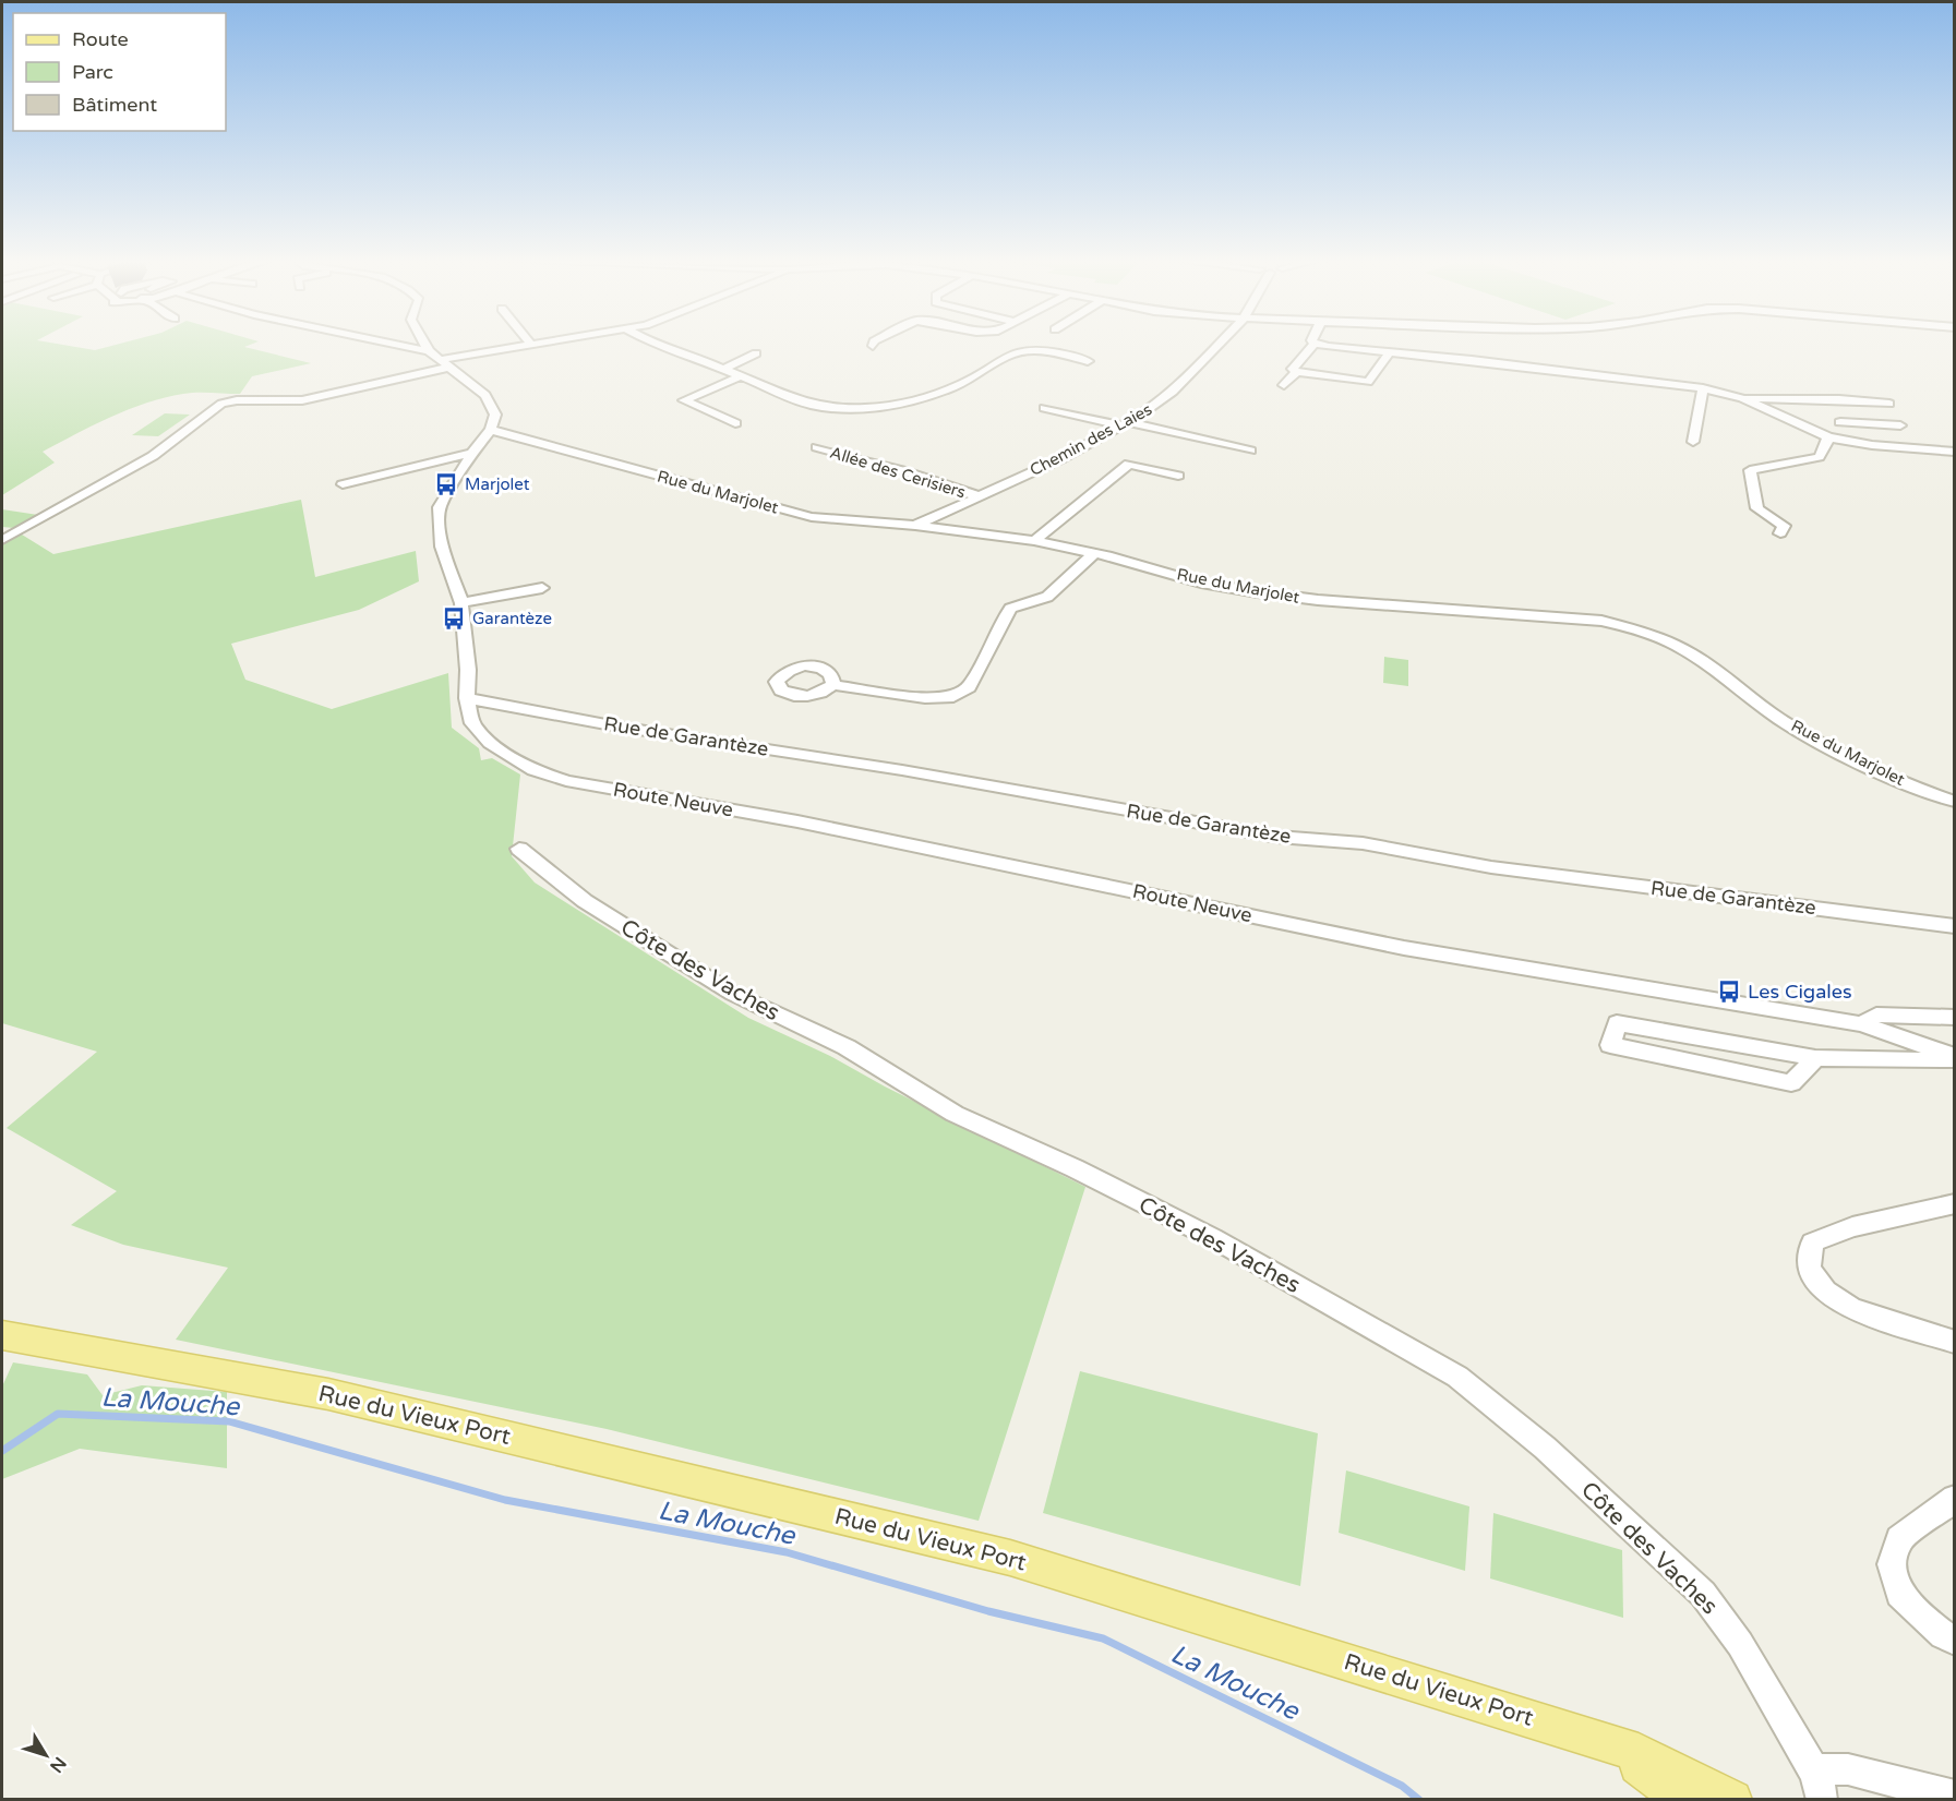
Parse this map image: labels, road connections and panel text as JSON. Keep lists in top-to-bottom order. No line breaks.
{"streets":{"main road":["Rue du Vieux Port"],"street":["Chemin des Laies","Allée des Cerisiers","Rue du Marjolet","Rue de Garantèze","Route Neuve","Côte des Vaches"]},"crossings":[["Chemin des Laies","Allée des Cerisiers"],["Chemin des Laies","Rue du Marjolet"],["Rue du Marjolet","Route Neuve"],["Rue de Garantèze","Route Neuve"]],"water":["La Mouche"],"places":{"bus stop":["Marjolet","Garantèze","Les Cigales"]},"legend":["Route","Parc","Bâtiment"],"north":"bottom right"}
